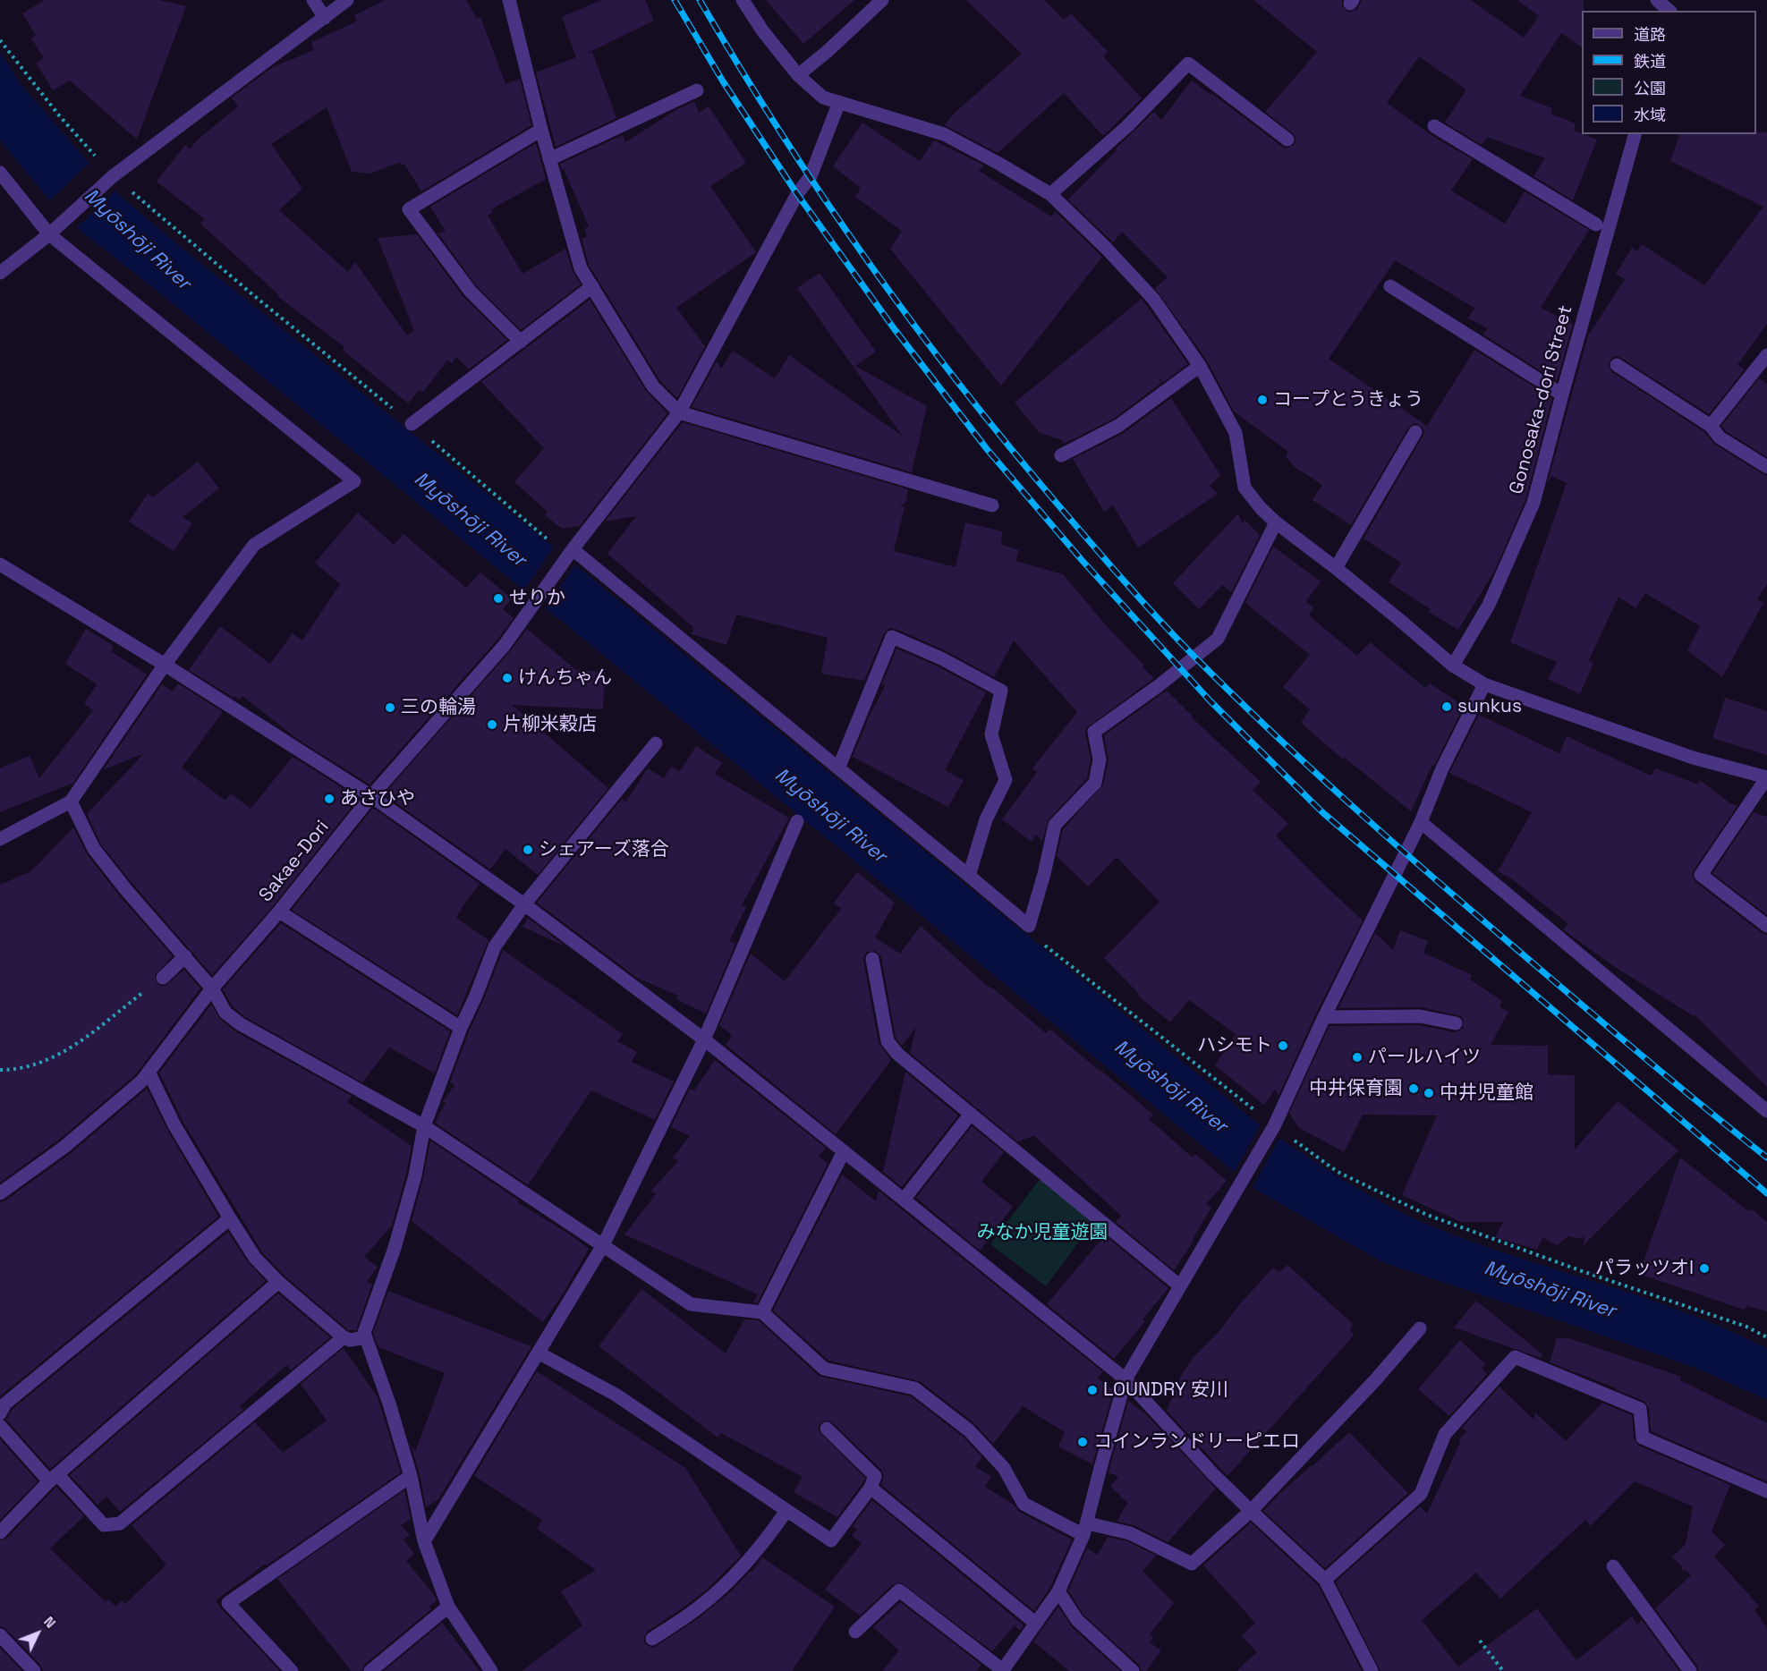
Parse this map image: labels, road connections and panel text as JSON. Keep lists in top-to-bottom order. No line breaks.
{"streets":{"street":["Gonosaka-dori Street","Sakae-Dori"]},"water":["Myōshōji River"],"parks":["みなか児童遊園"],"places":["コープとうきょう","せりか","けんちゃん","sunkus","三の輪湯","片柳米穀店","あさひや","シェアーズ落合","ハシモト","パールハイツ","中井保育園","中井児童館","パラッツオI","LOUNDRY 安川","コインランドリーピエロ"],"legend":["道路","鉄道","公園","水域"],"north":"top right"}
